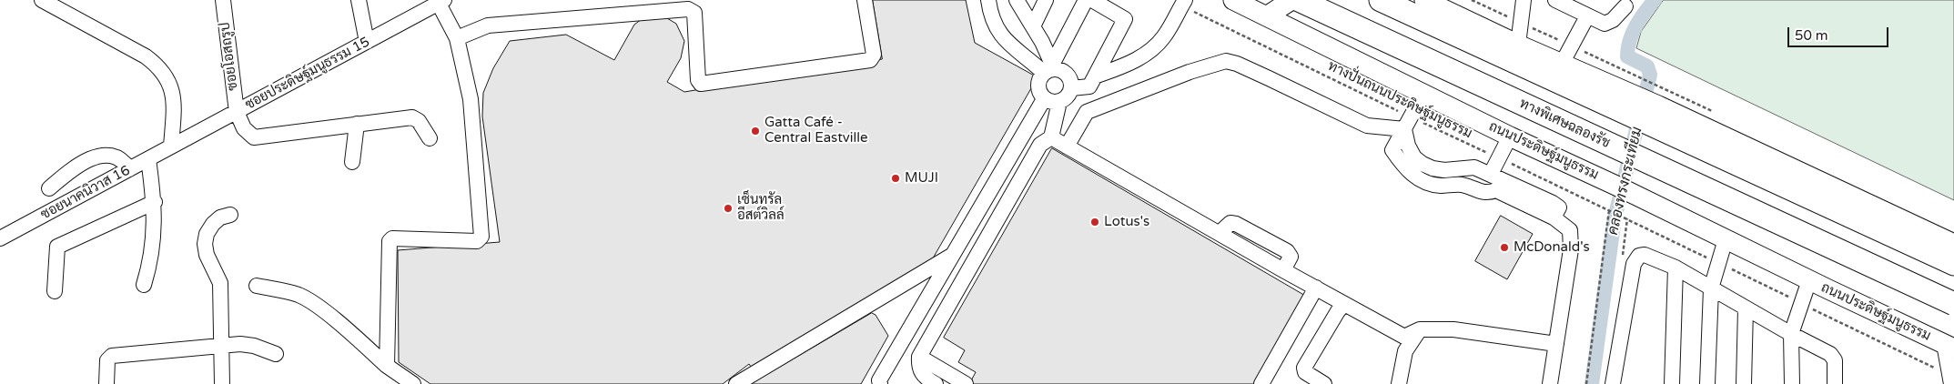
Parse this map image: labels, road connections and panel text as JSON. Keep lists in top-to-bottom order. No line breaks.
{"streets":{"highway":["ทางพิเศษฉลองรัช"],"main road":["ถนนประดิษฐ์มนูธรรม"],"street":["ซอยโอสถรูป","ซอยประดิษฐ์มนูธรรม 15","ซอยนาคนิวาส 16"],"path":["ทางปั่นถนนประดิษฐ์มนูธรรม"]},"crossings":[["ซอยโอสถรูป","ซอยประดิษฐ์มนูธรรม 15"],["ซอยประดิษฐ์มนูธรรม 15","ซอยนาคนิวาส 16"]],"water":["คลองทรงกระเทียม"],"places":["Gatta Café - Central Eastville","MUJI","เซ็นทรัล อีสต์วิลล์","Lotus's","McDonald's"],"scale_bar":"50 m"}
